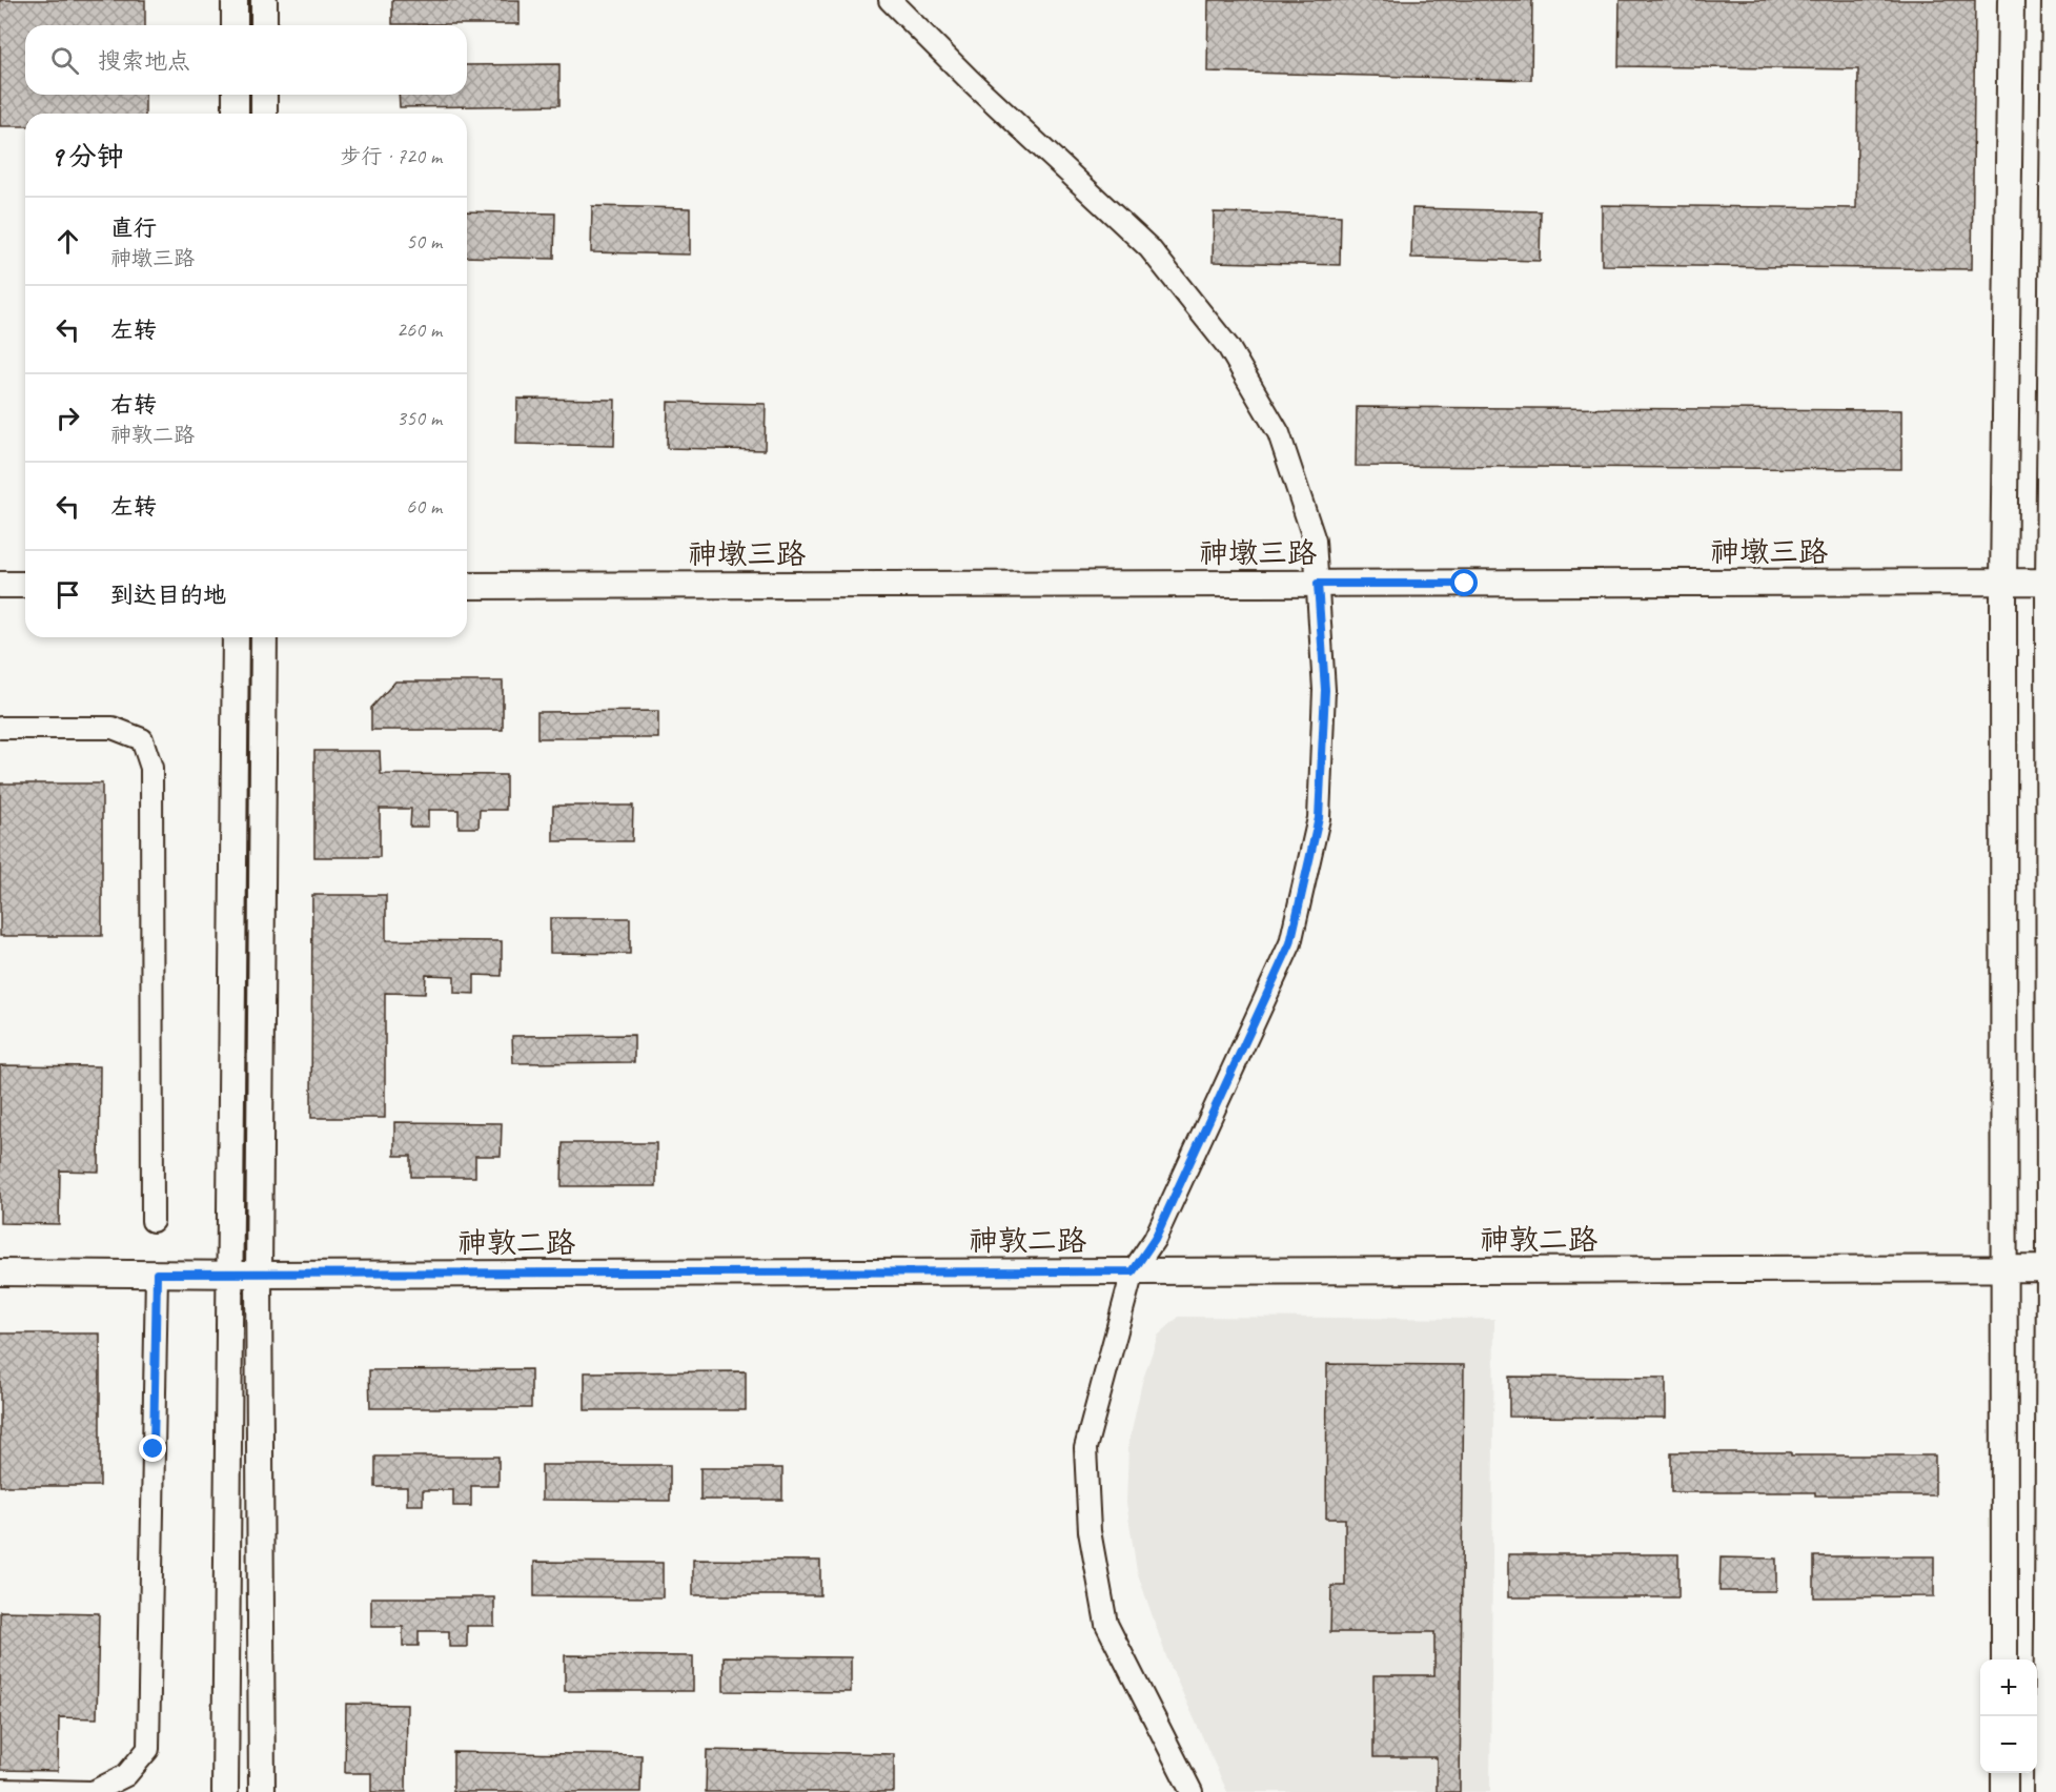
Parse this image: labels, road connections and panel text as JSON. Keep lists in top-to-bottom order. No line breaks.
{"streets":{"street":["神墩三路","神敦二路"]},"page":{"search":"搜索地点","heading":["9 分钟","步行 · 720 m"],"list":[["直行","神墩三路","50 m"],["左转","260 m"],["右转","神敦二路","350 m"],["左转","60 m"],"到达目的地"],"map_buttons":["+","−"]}}
